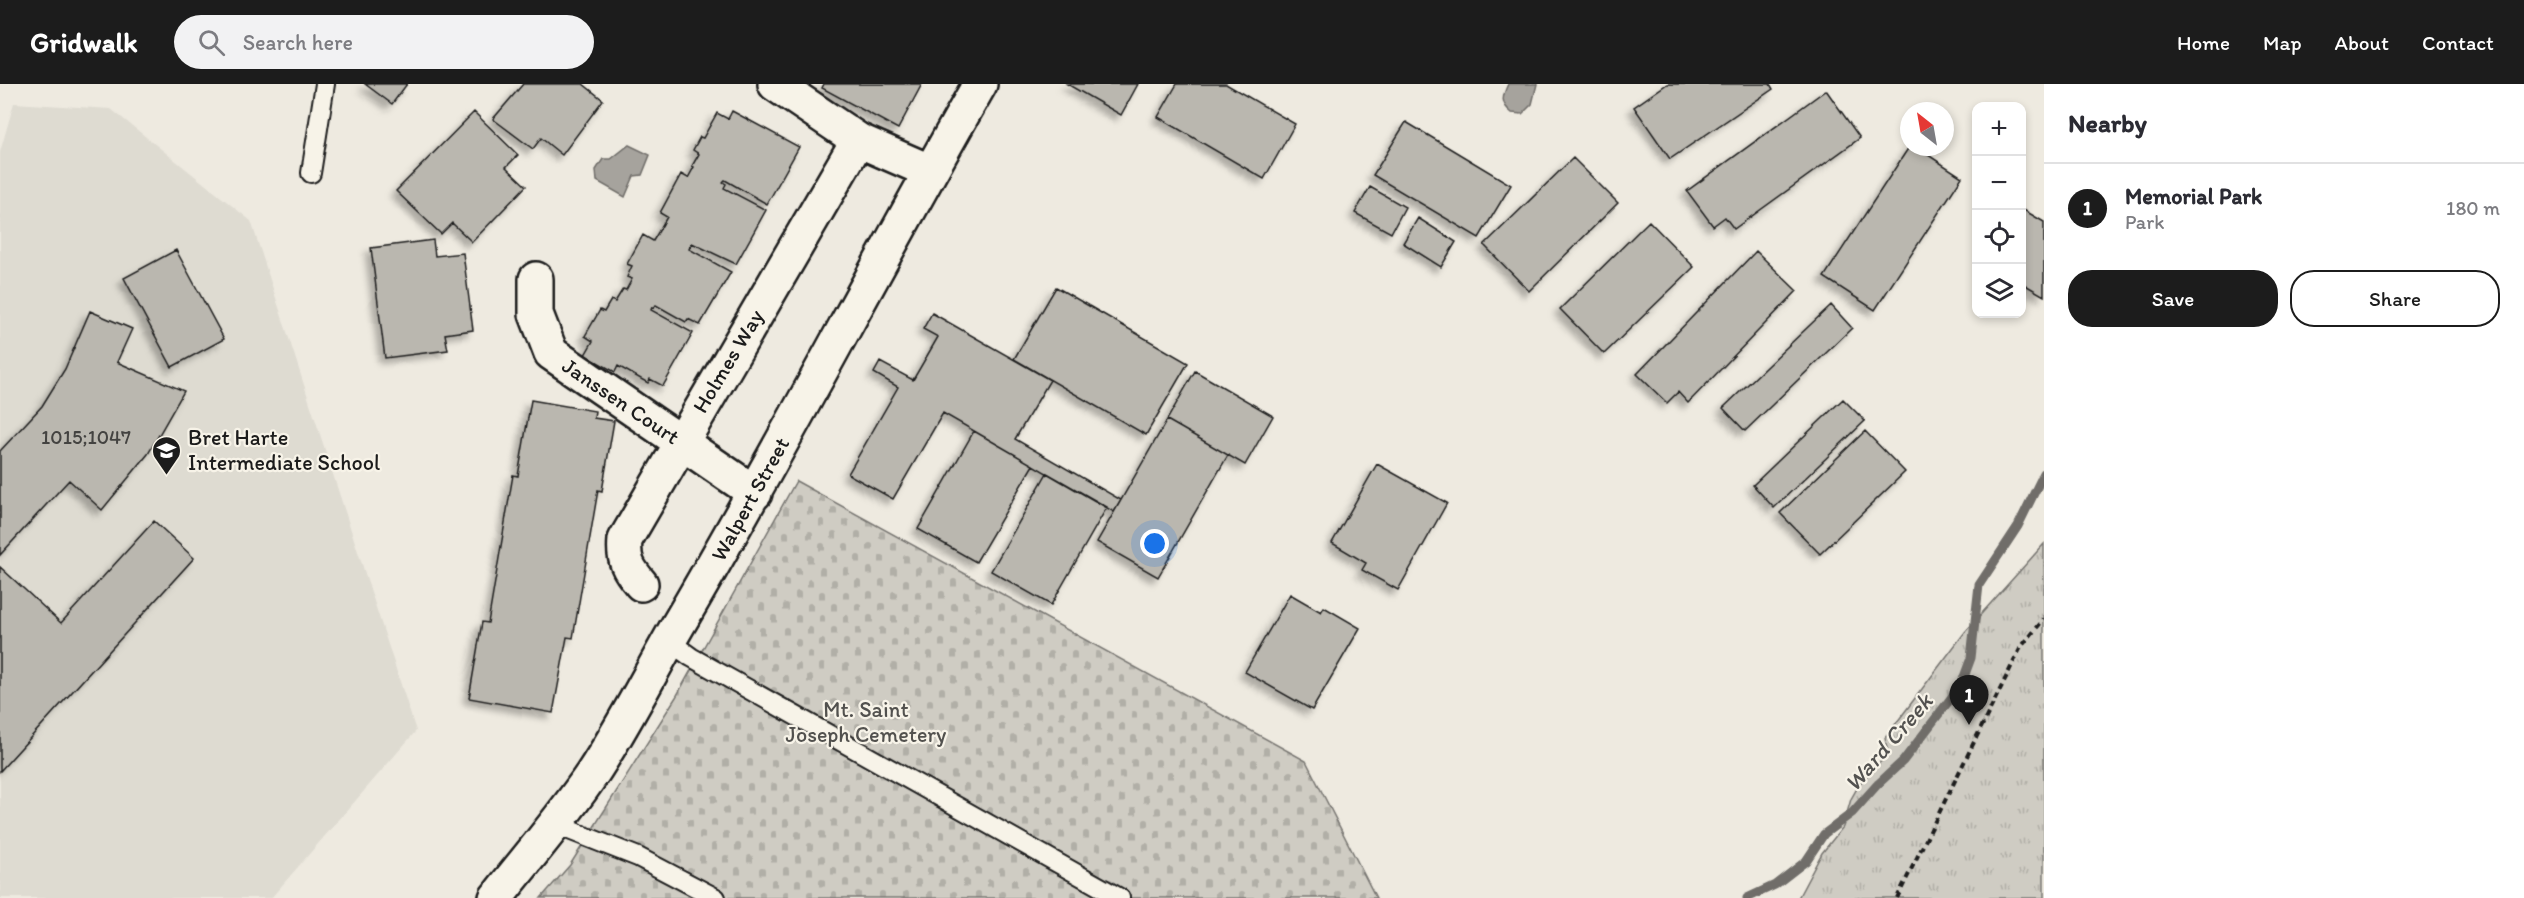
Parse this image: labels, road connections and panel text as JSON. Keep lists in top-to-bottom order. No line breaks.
{"streets":{"street":["Holmes Way","Janssen Court","Walpert Street"]},"crossings":[["Holmes Way","Janssen Court"],["Janssen Court","Walpert Street"]],"water":["Ward Creek"],"parks":["Mt. Saint Joseph Cemetery"],"places":{"school or university":["Bret Harte Intermediate School"]},"house_numbers":["1015;1047"],"north":"top left","page":{"header":"Gridwalk","search":"Search here","nav":["Home","Map","About","Contact"],"heading":"Nearby","map_buttons":["+","−"],"list":[{"mark":"1","name":"Memorial Park","note":"Park","value":"180 m"}],"buttons":["Save","Share"],"pins":"1"}}
